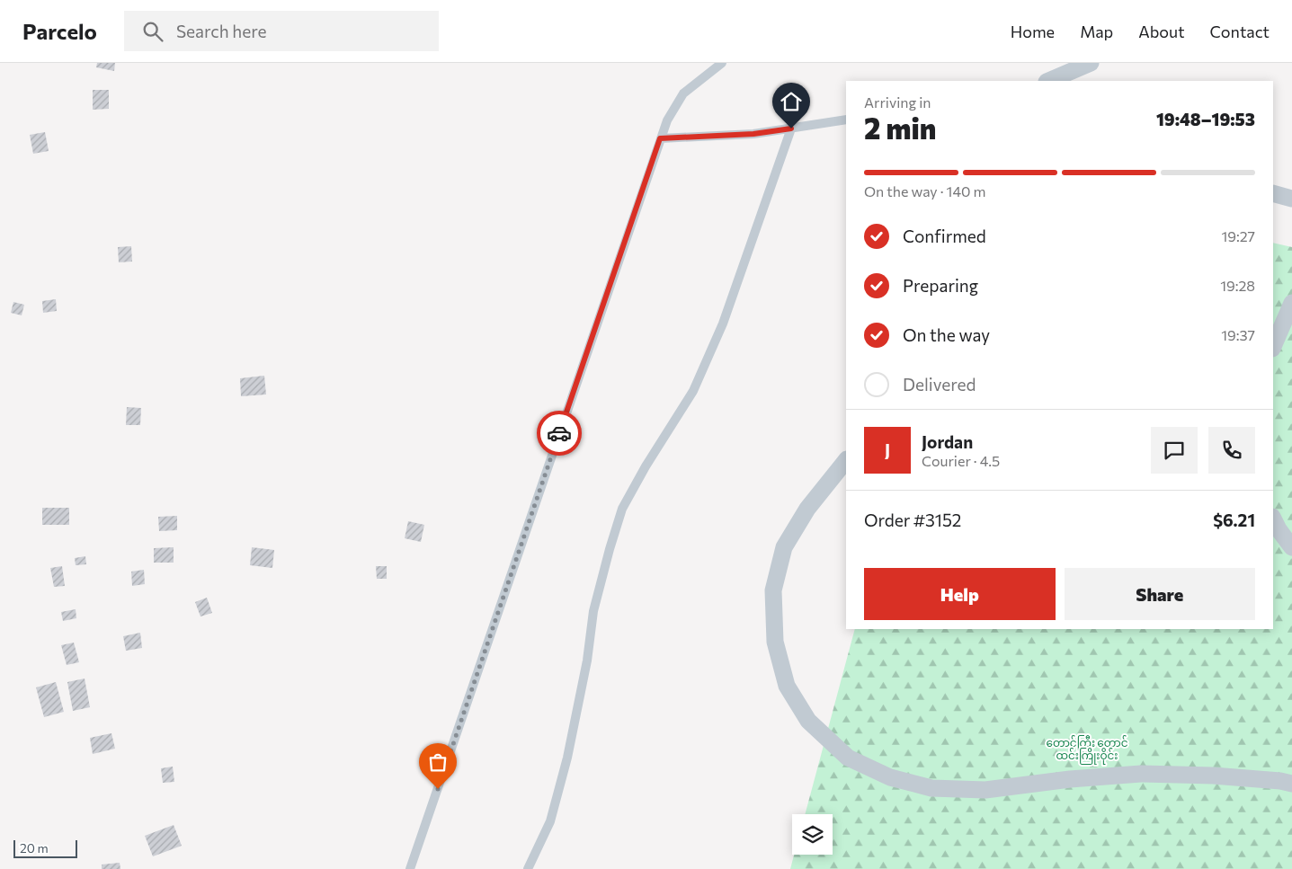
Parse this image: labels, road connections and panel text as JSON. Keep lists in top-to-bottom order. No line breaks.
{"parks":["တောင်ကြီး တောင် ထင်းကြိုးဝိုင်း"],"scale_bar":"20 m","page":{"header":"Parcelo","search":"Search here","nav":["Home","Map","About","Contact"],"heading":["2 min","Arriving in","19:48–19:53"],"panel":["Jordan","Courier · 4.5","Order #3152","$6.21"],"bar":"On the way · 140 m","list":[["Confirmed","19:27"],["Preparing","19:28"],["On the way","19:37"],"Delivered"],"round":"J","buttons":["Help","Share"],"scale":"20 m"}}
